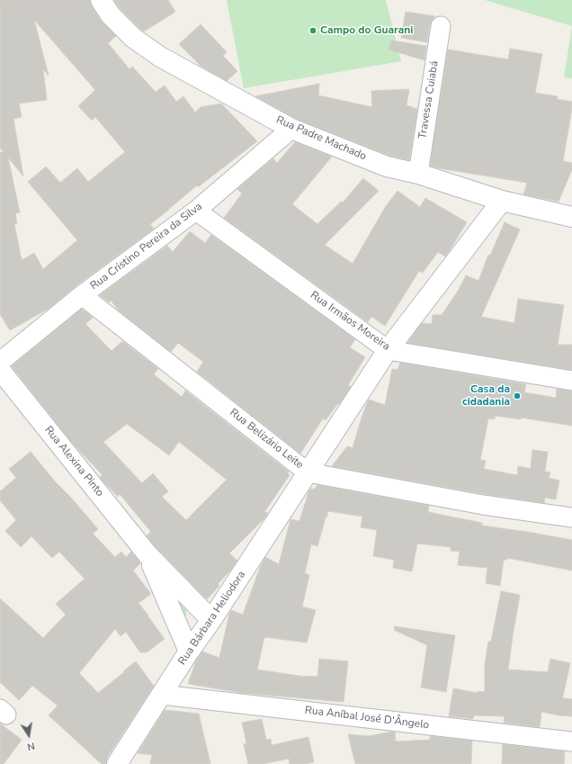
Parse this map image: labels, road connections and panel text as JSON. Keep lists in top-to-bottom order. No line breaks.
{"streets":{"street":["Travessa Cuiabá","Rua Padre Machado","Rua Cristino Pereira da Silva","Rua Irmãos Moreira","Rua Belizário Leite","Rua Alexina Pinto","Rua Bárbara Heliodora","Rua Aníbal José D'Ângelo"]},"crossings":[["Travessa Cuiabá","Rua Padre Machado"],["Rua Padre Machado","Rua Cristino Pereira da Silva"],["Rua Padre Machado","Rua Bárbara Heliodora"],["Rua Cristino Pereira da Silva","Rua Irmãos Moreira"],["Rua Cristino Pereira da Silva","Rua Belizário Leite"],["Rua Irmãos Moreira","Rua Bárbara Heliodora"],["Rua Belizário Leite","Rua Bárbara Heliodora"],["Rua Alexina Pinto","Rua Bárbara Heliodora"],["Rua Bárbara Heliodora","Rua Aníbal José D'Ângelo"]],"places":["Campo do Guarani","Casa da cidadania"],"north":"bottom"}
